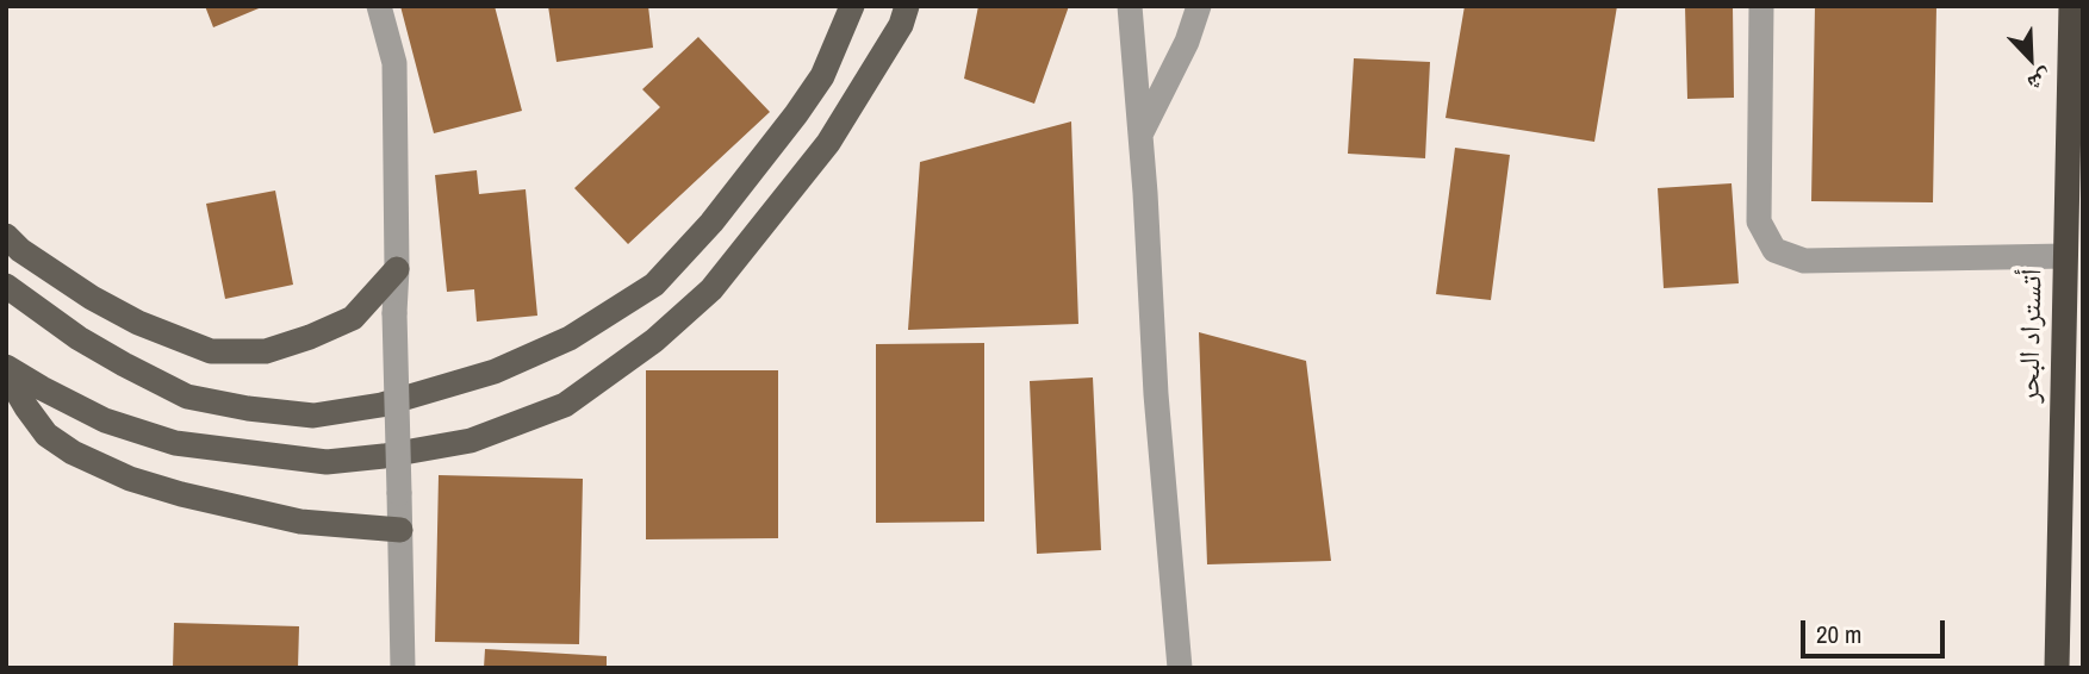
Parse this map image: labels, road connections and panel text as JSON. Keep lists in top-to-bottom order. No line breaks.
{"streets":{"highway":["أتستراد البحر"]},"scale_bar":"20 m","north":"bottom right"}
